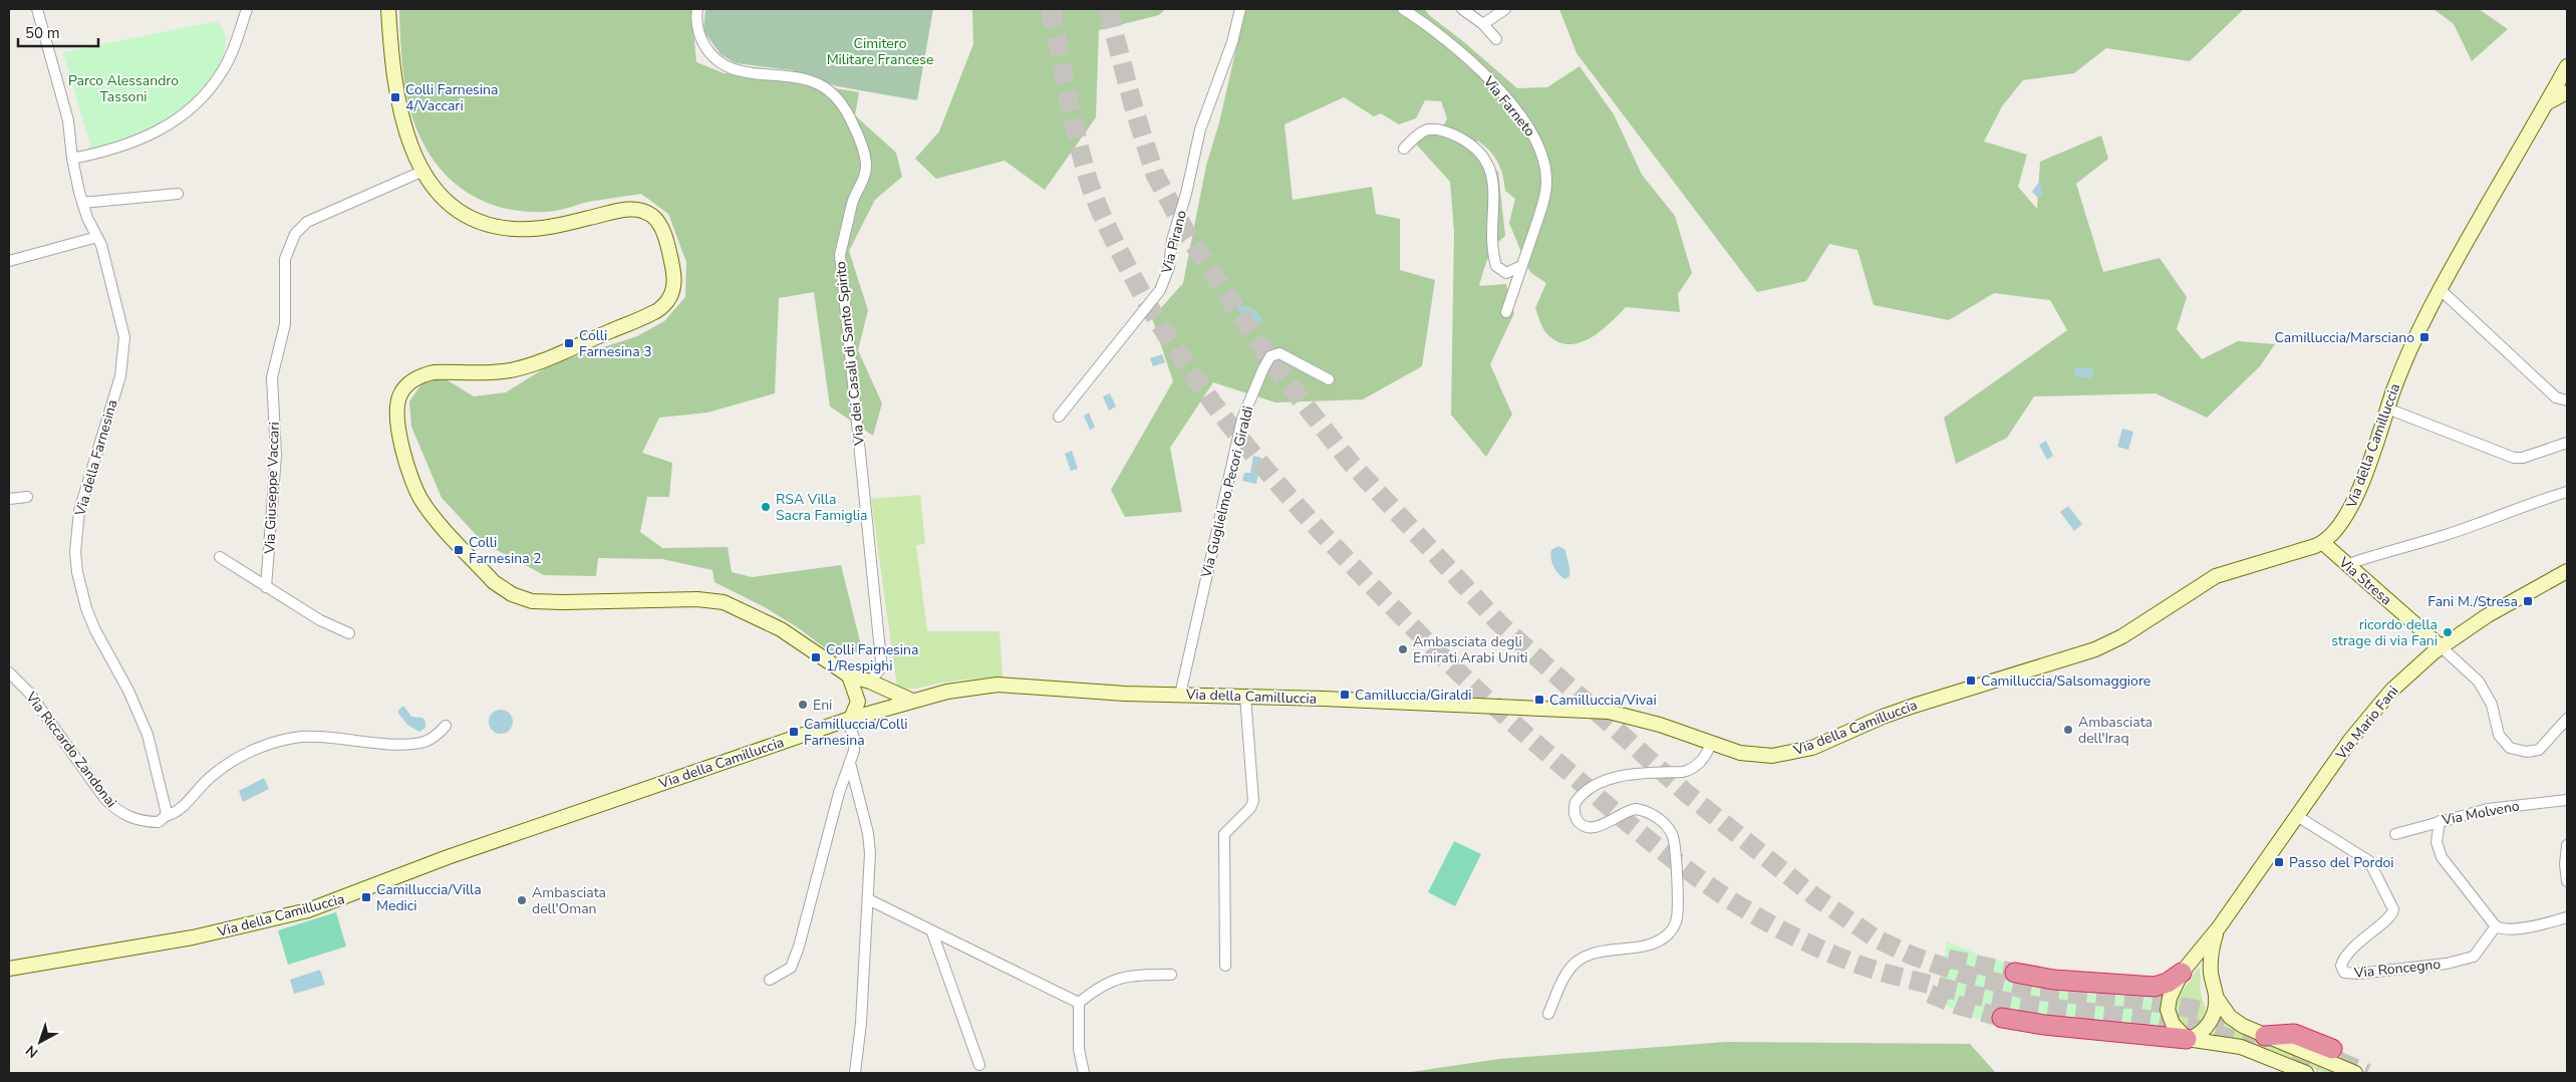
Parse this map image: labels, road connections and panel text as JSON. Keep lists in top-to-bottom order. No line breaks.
{"streets":{"main road":["Via della Camilluccia","Via Stresa","Via Mario Fani"],"street":["Via Farneto","Via Pirano","Via dei Casali di Santo Spirito","Via della Farnesina","Via Giuseppe Vaccari","Via Guglielmo Pecori Giraldi","Via Riccardo Zandonai","Via Molveno","Via Roncegno"]},"crossings":[["Via della Camilluccia","Via Guglielmo Pecori Giraldi"],["Via della Camilluccia","Via Stresa"],["Via della Farnesina","Via Riccardo Zandonai"],["Via Stresa","Via Mario Fani"],["Via Mario Fani","Via Roncegno"]],"parks":["Cimitero Militare Francese","Parco Alessandro Tassoni"],"places":{"transit":["Colli Farnesina 4/Vaccari","Camilluccia/Marsciano","Colli Farnesina 3","Colli Farnesina 2","Fani M./Stresa","Colli Farnesina 1/Respighi","Camilluccia/Salsomaggiore","Camilluccia/Giraldi","Camilluccia/Vivai","Camilluccia/Colli Farnesina","Passo del Pordoi","Camilluccia/Villa Medici"],"other":["RSA Villa Sacra Famiglia","ricordo della strage di via Fani","Ambasciata degli Emirati Arabi Uniti","Eni","Ambasciata dell'Iraq","Ambasciata dell'Oman"]},"scale_bar":"50 m","north":"bottom left"}
